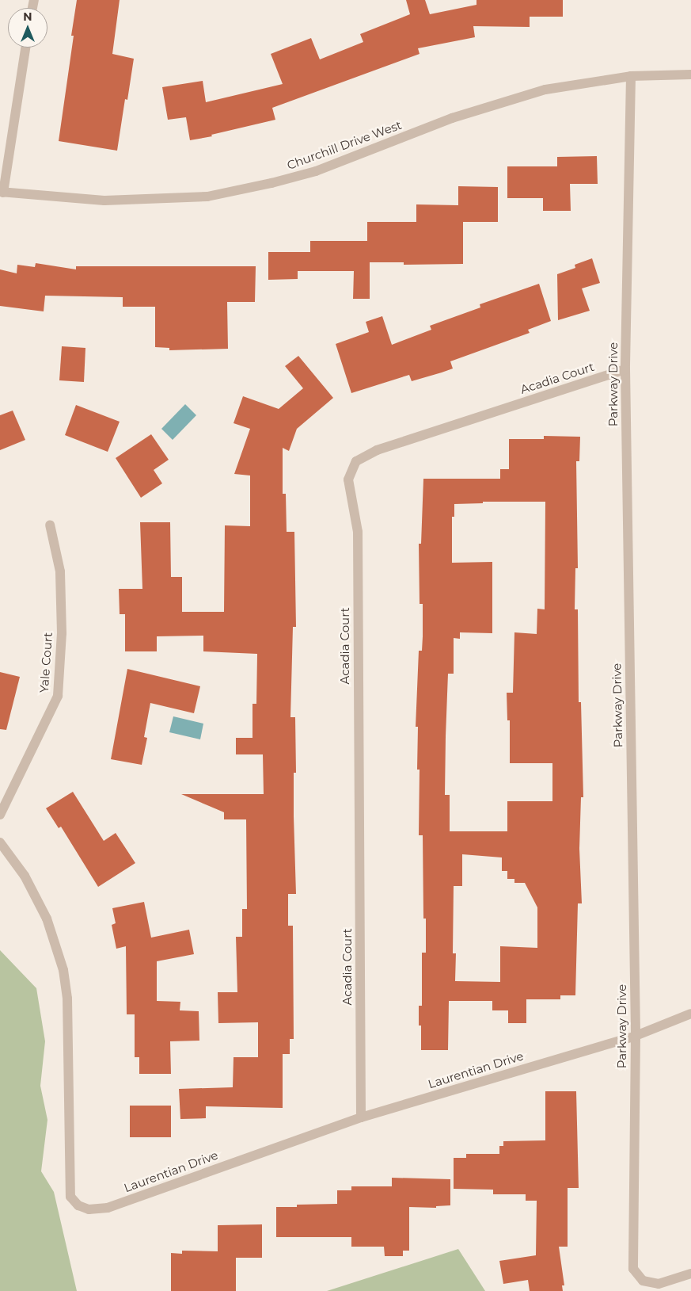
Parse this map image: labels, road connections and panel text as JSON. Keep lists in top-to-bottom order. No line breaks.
{"streets":{"street":["Churchill Drive West","Acadia Court","Parkway Drive","Yale Court","Laurentian Drive"]},"crossings":[["Churchill Drive West","Parkway Drive"],["Acadia Court","Parkway Drive"],["Acadia Court","Laurentian Drive"],["Parkway Drive","Laurentian Drive"]],"north":"top"}
